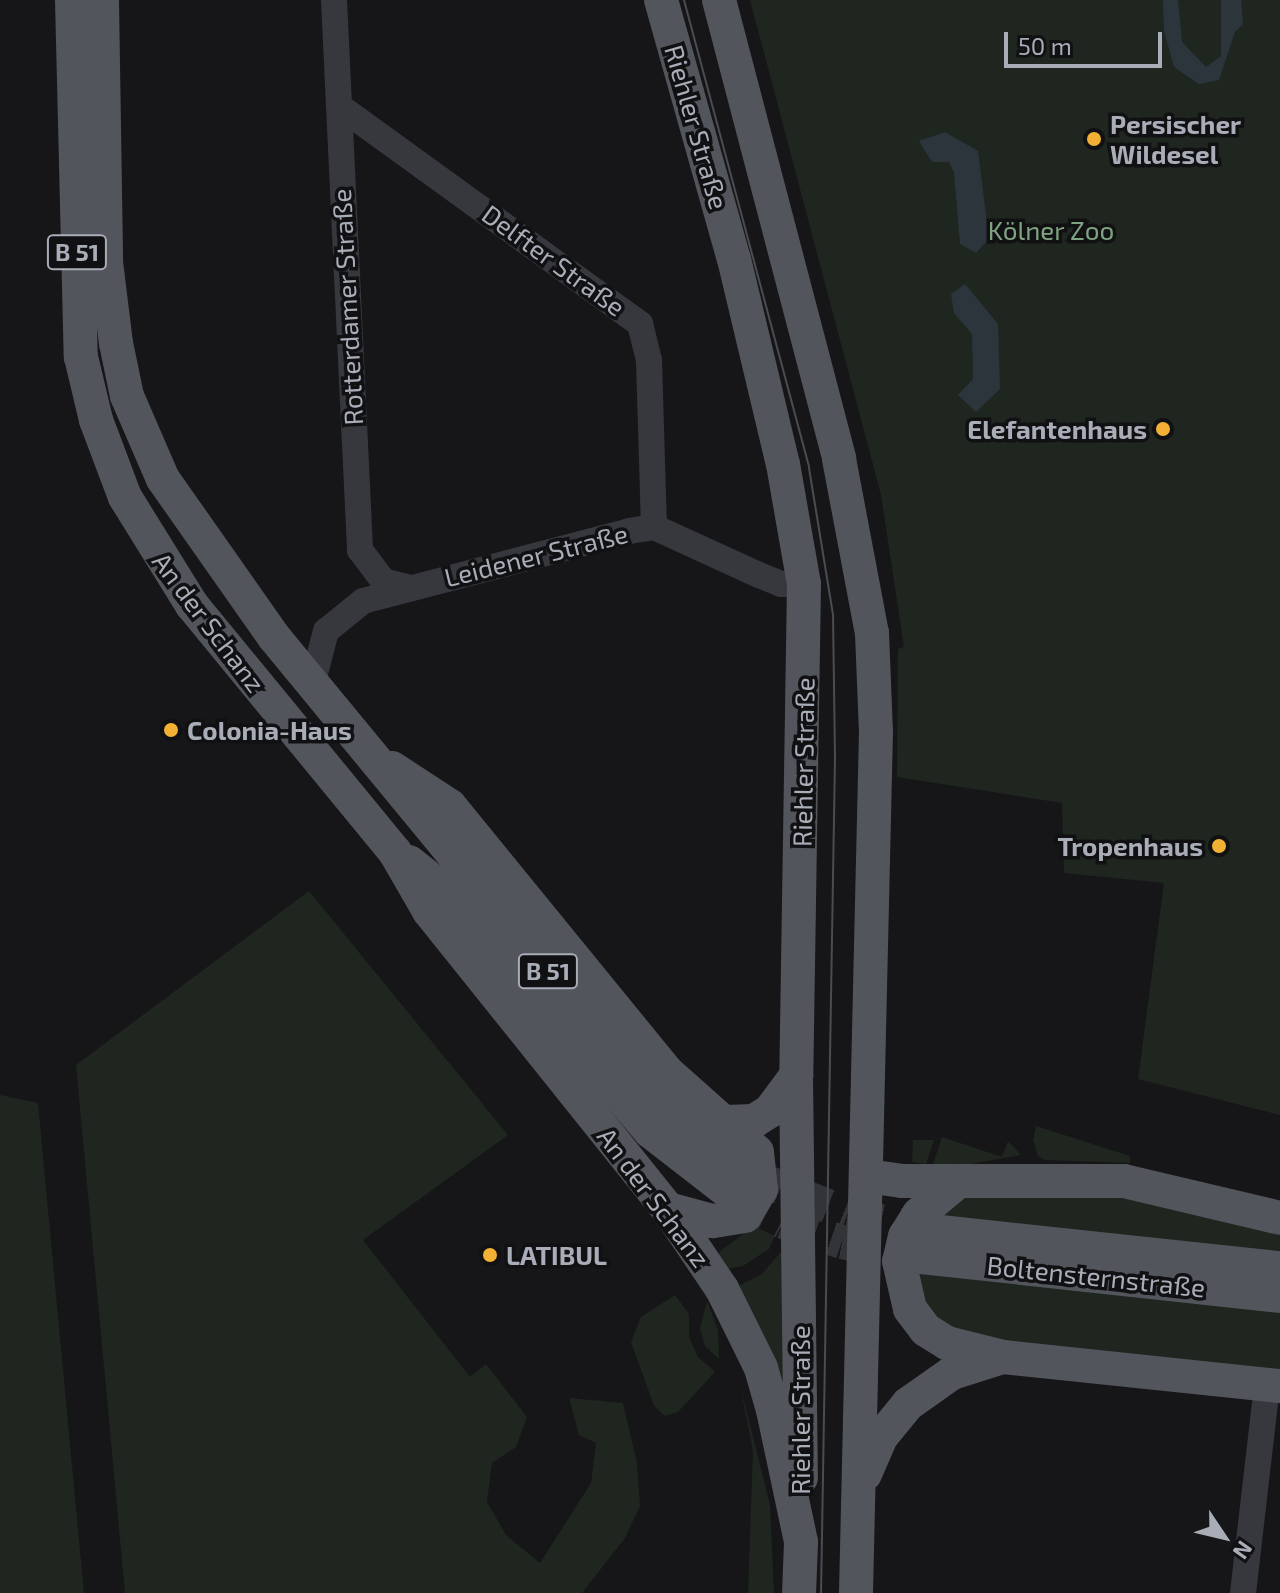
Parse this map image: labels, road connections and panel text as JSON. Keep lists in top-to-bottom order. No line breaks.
{"streets":{"main road":["Riehler Straße","B 51","An der Schanz","Boltensternstraße"],"street":["Delfter Straße","Rotterdamer Straße","Leidener Straße"]},"crossings":[["Riehler Straße","Leidener Straße"],["Riehler Straße","An der Schanz"],["B 51","An der Schanz"],["Delfter Straße","Rotterdamer Straße"],["Delfter Straße","Leidener Straße"],["Rotterdamer Straße","Leidener Straße"],["Leidener Straße","An der Schanz"]],"parks":["Kölner Zoo"],"places":["Persischer Wildesel","Elefantenhaus","Colonia-Haus","Tropenhaus","LATIBUL"],"scale_bar":"50 m","north":"bottom right"}
